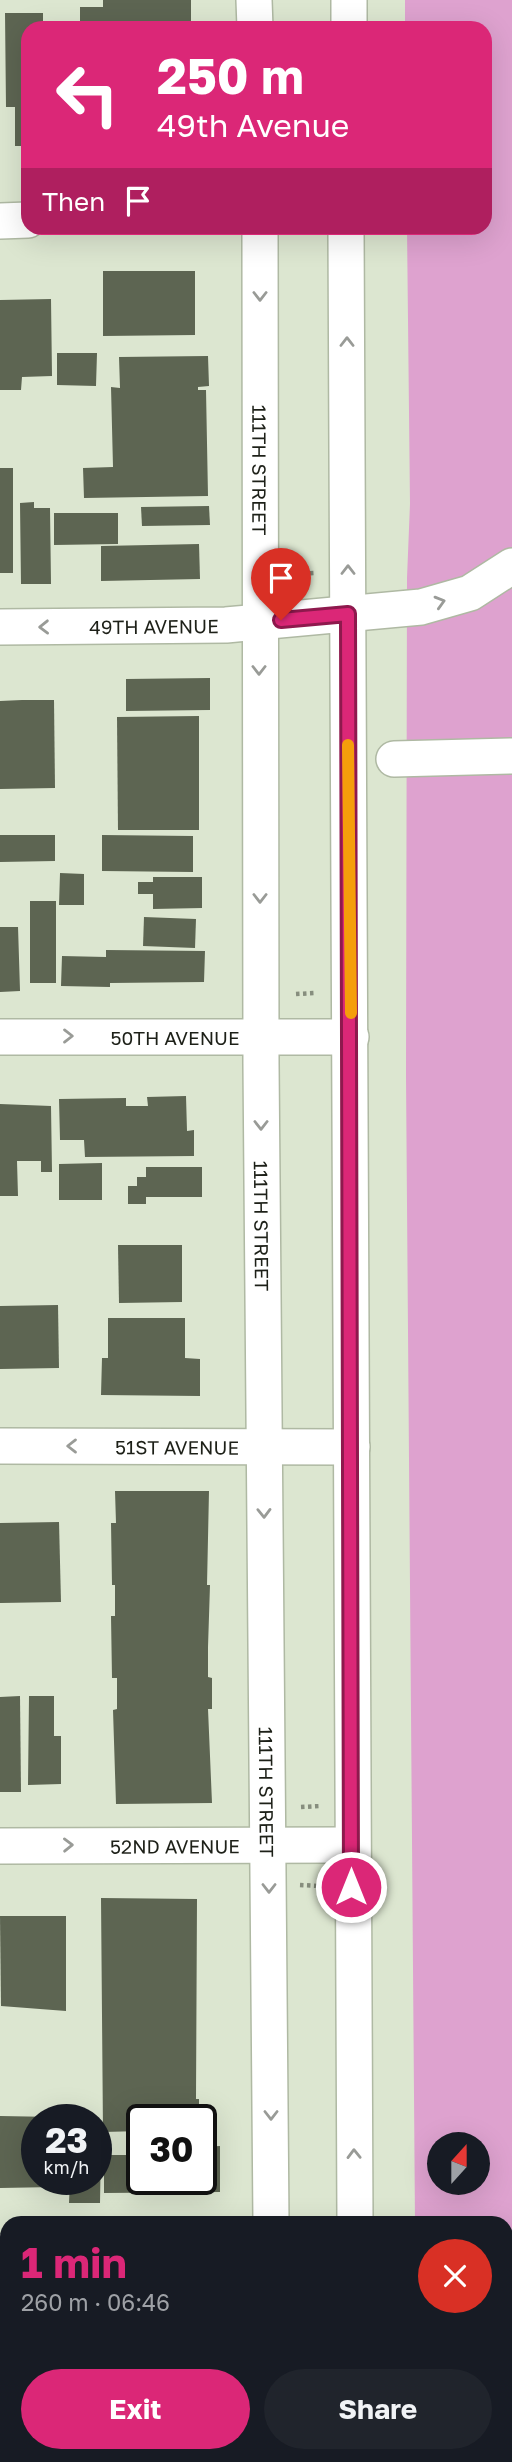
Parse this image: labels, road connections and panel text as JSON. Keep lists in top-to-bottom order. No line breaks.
{"streets":{"street":["111TH STREET","49TH AVENUE","50TH AVENUE","51ST AVENUE","52ND AVENUE"]},"crossings":[["111TH STREET","49TH AVENUE"],["111TH STREET","50TH AVENUE"],["111TH STREET","51ST AVENUE"],["111TH STREET","52ND AVENUE"]],"one_way":["50TH AVENUE","51ST AVENUE","52ND AVENUE"],"north":"top","page":{"turn":["250 m","49th Avenue"],"then":"Then","speed":"23 km/h","limit":"30","heading":["1 min","260 m · 06:46"],"buttons":["Exit","Share"]}}
